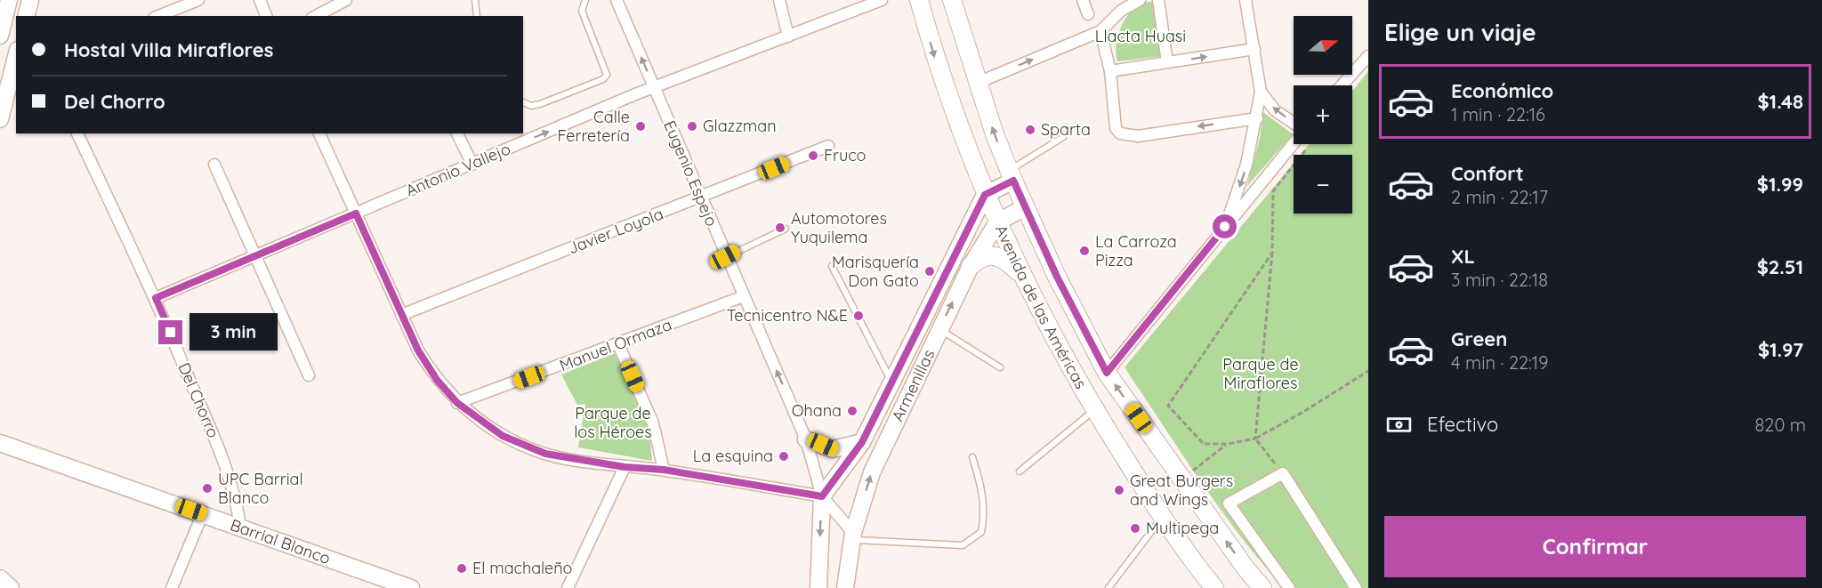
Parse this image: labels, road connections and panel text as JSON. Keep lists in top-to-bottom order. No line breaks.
{"streets":{"main road":["Avenida de las Américas"],"street":["Antonio Vallejo","Eugenio Espejo","Javier Loyola","Manuel Ormaza","Armenillas","Del Chorro","Barrial Blanco"]},"crossings":[["Antonio Vallejo","Eugenio Espejo"],["Antonio Vallejo","Del Chorro"],["Eugenio Espejo","Javier Loyola"],["Eugenio Espejo","Manuel Ormaza"],["Eugenio Espejo","Armenillas"],["Avenida de las Américas","Armenillas"],["Del Chorro","Barrial Blanco"]],"one_way":["Eugenio Espejo"],"parks":["Llacta Huasi","Parque de Miraflores","Parque de los Héroes"],"places":["Calle Ferretería","Glazzman","Sparta","Fruco","Automotores Yuquilema","La Carroza Pizza","Marisquería Don Gato","Tecnicentro N&E","Ohana","La esquina","UPC Barrial Blanco","Great Burgers and Wings","Multipega","El machaleño"],"north":"right","page":{"heading":"Elige un viaje","map_buttons":["+","−"],"banner":["Hostal Villa Miraflores","Del Chorro"],"list":[{"name":"Económico","note":"1 min · 22:16","value":"$1.48"},{"name":"Confort","note":"2 min · 22:17","value":"$1.99"},{"name":"XL","note":"3 min · 22:18","value":"$2.51"},{"name":"Green","note":"4 min · 22:19","value":"$1.97"}],"bubble":"3 min","pay":["Efectivo","820 m"],"buttons":"Confirmar"}}
